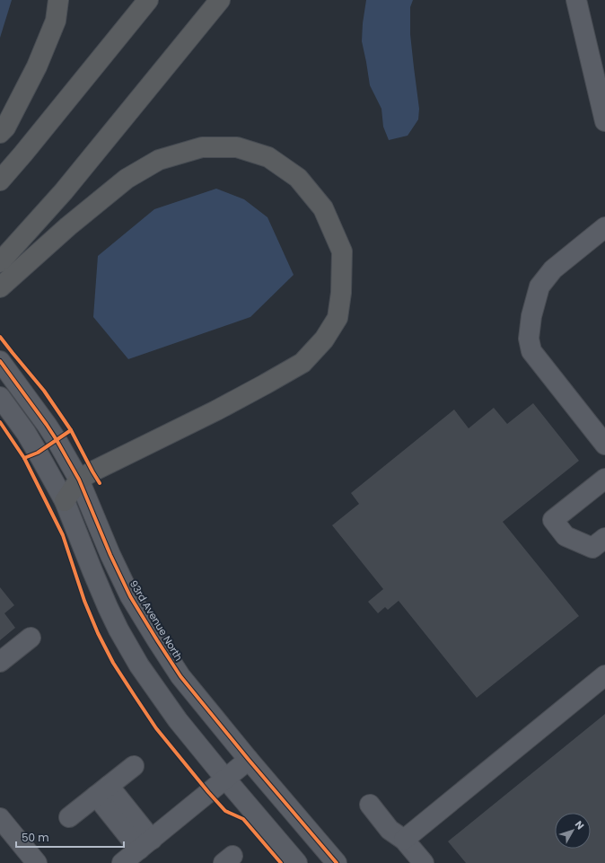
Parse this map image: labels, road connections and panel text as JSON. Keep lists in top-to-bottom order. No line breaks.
{"streets":{"street":["93rd Avenue North"]},"scale_bar":"50 m","north":"top right"}
